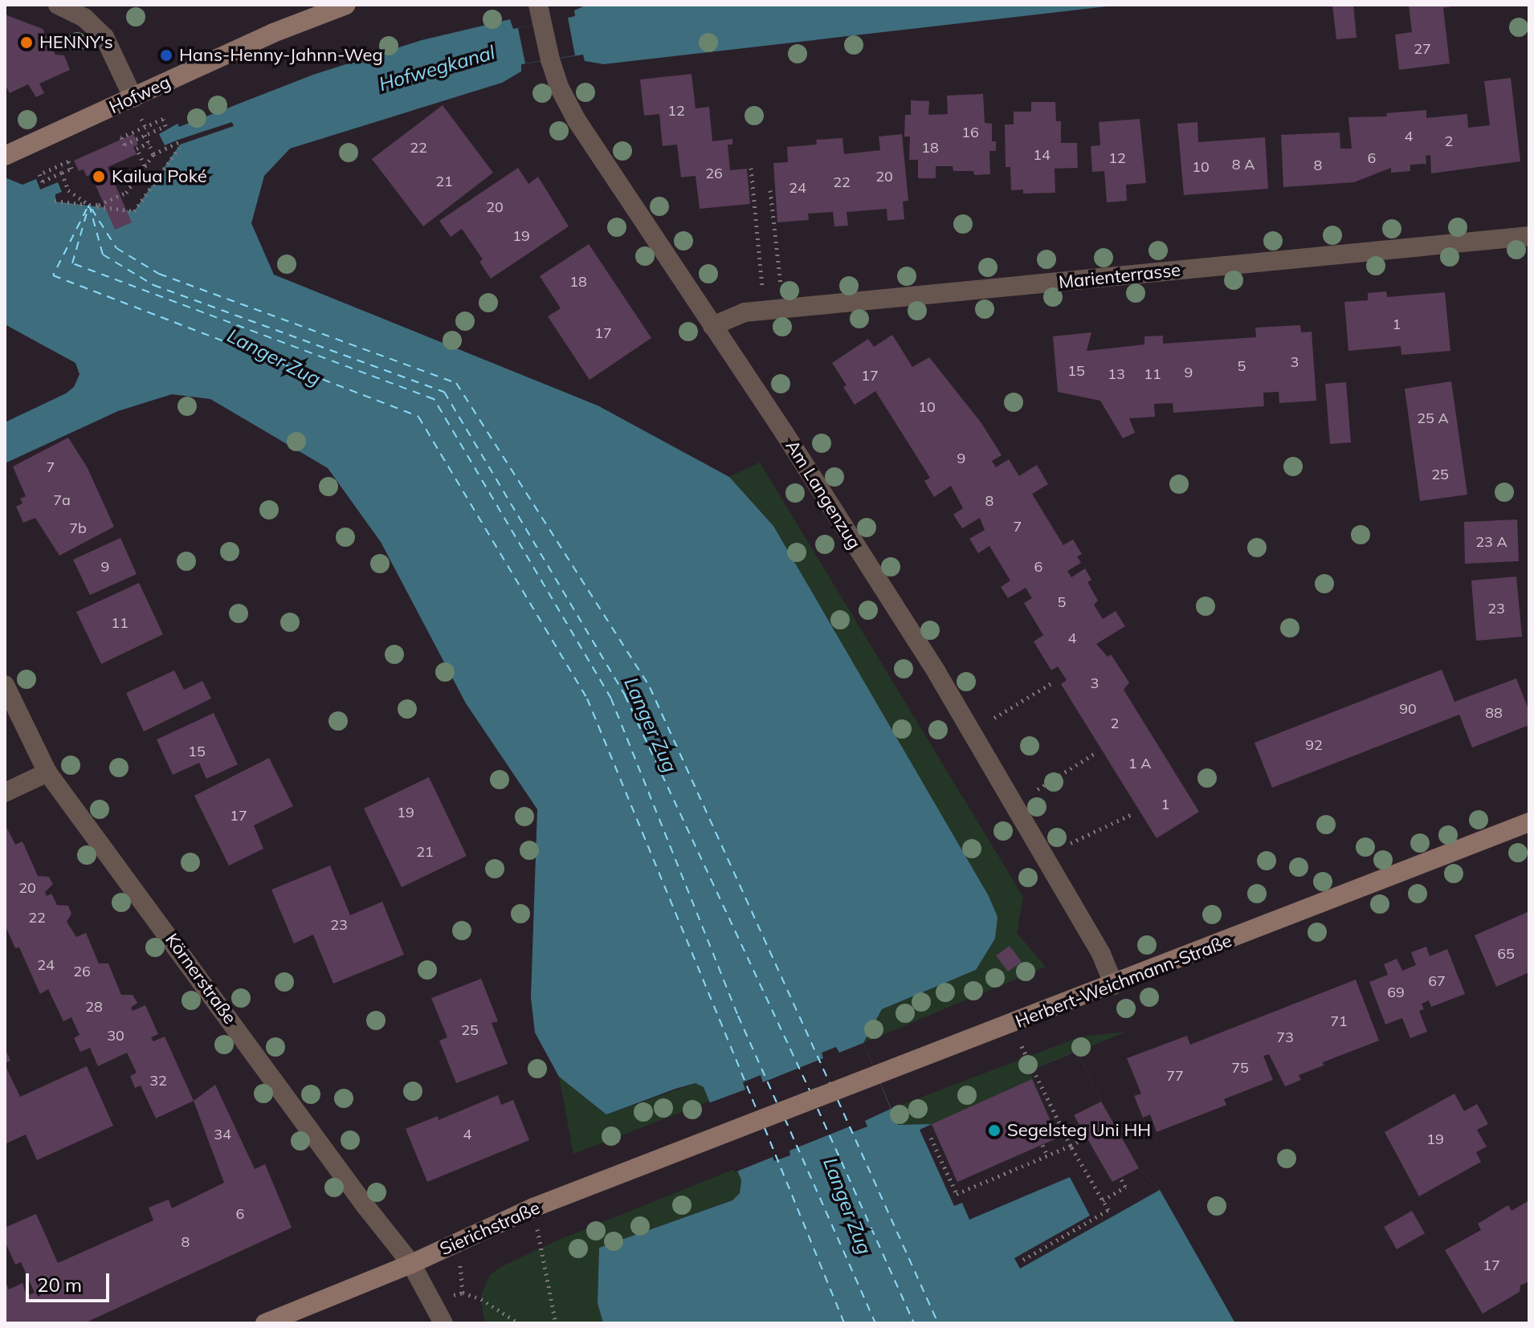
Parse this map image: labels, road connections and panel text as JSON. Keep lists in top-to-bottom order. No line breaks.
{"streets":{"main road":["Hofweg","Herbert-Weichmann-Straße","Sierichstraße"],"street":["Marienterrasse","Am Langenzug","Körnerstraße"]},"crossings":[["Marienterrasse","Am Langenzug"],["Am Langenzug","Herbert-Weichmann-Straße"],["Körnerstraße","Sierichstraße"],["Herbert-Weichmann-Straße","Sierichstraße"]],"water":["Hofwegkanal","Langer Zug"],"places":["HENNY's","Hans-Henny-Jahnn-Weg","Kailua Poké","Segelsteg Uni HH"],"house_numbers":["27","12","16","4","2","22","18","14","12","6","8 A","8","10","26","20","21","22","24","20","19","18","1","17","3","5","15","9","13","11","17","10","25 A","9","7","25","7a","8","7","7b","23 A","9","6","5","23","11","4","3","90","88","2","92","15","1 A","1","19","17","21","20","22","23","65","24","26","67","69","28","71","25","30","73","75","77","32","34","4","19","6","8","17"],"scale_bar":"20 m"}
